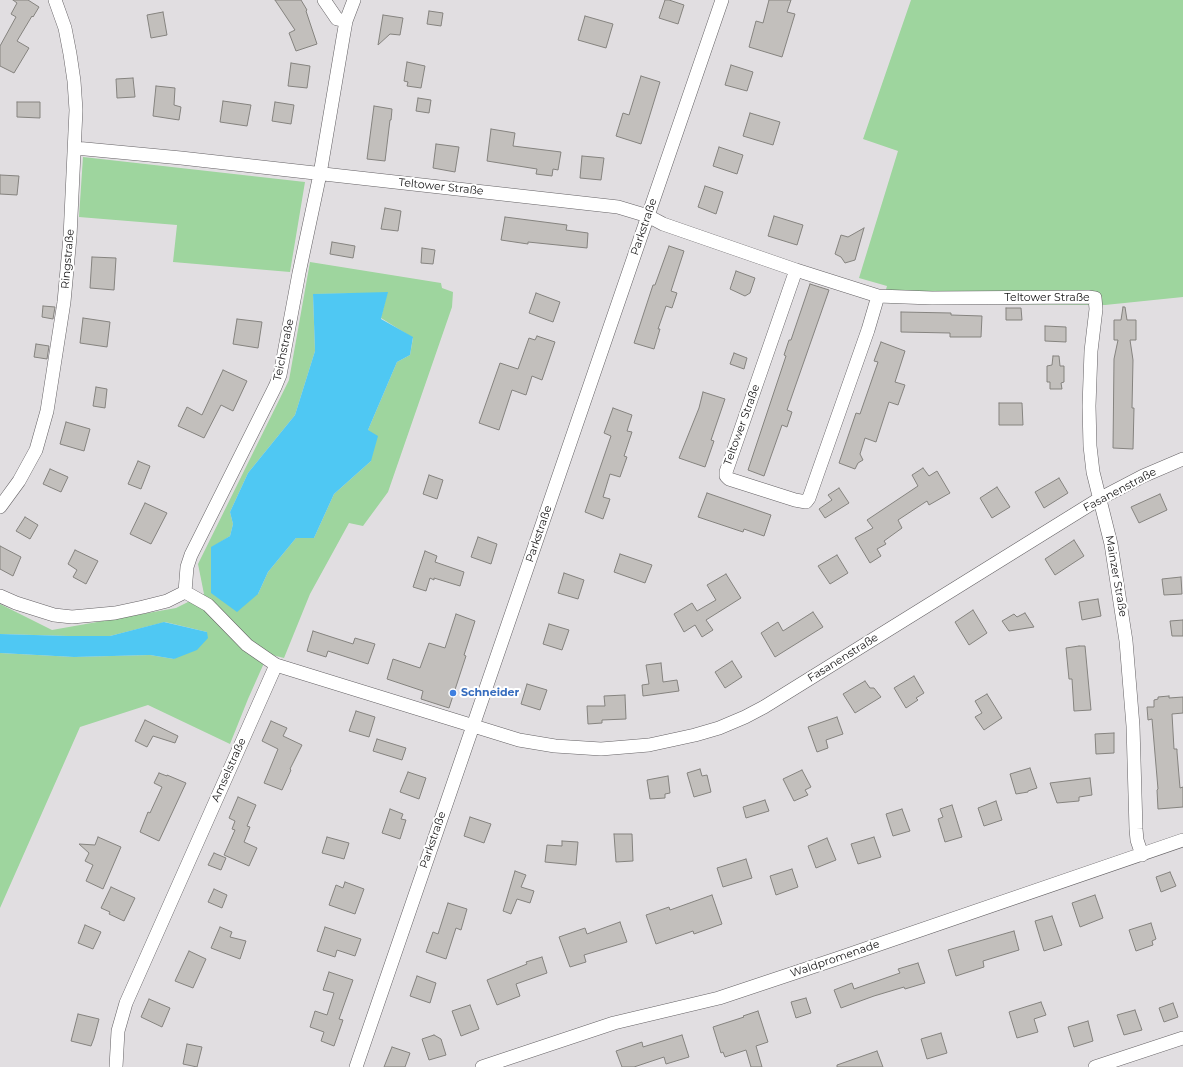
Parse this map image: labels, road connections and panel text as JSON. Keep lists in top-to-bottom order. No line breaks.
{"streets":{"street":["Teltower Straße","Parkstraße","Ringstraße","Teichstraße","Fasanenstraße","Mainzer Straße","Amselstraße","Waldpromenade"]},"crossings":[["Teltower Straße","Parkstraße"],["Teltower Straße","Ringstraße"],["Teltower Straße","Teichstraße"],["Teltower Straße","Mainzer Straße"],["Parkstraße","Fasanenstraße"],["Fasanenstraße","Mainzer Straße"],["Mainzer Straße","Waldpromenade"]],"places":["Schneider"]}
